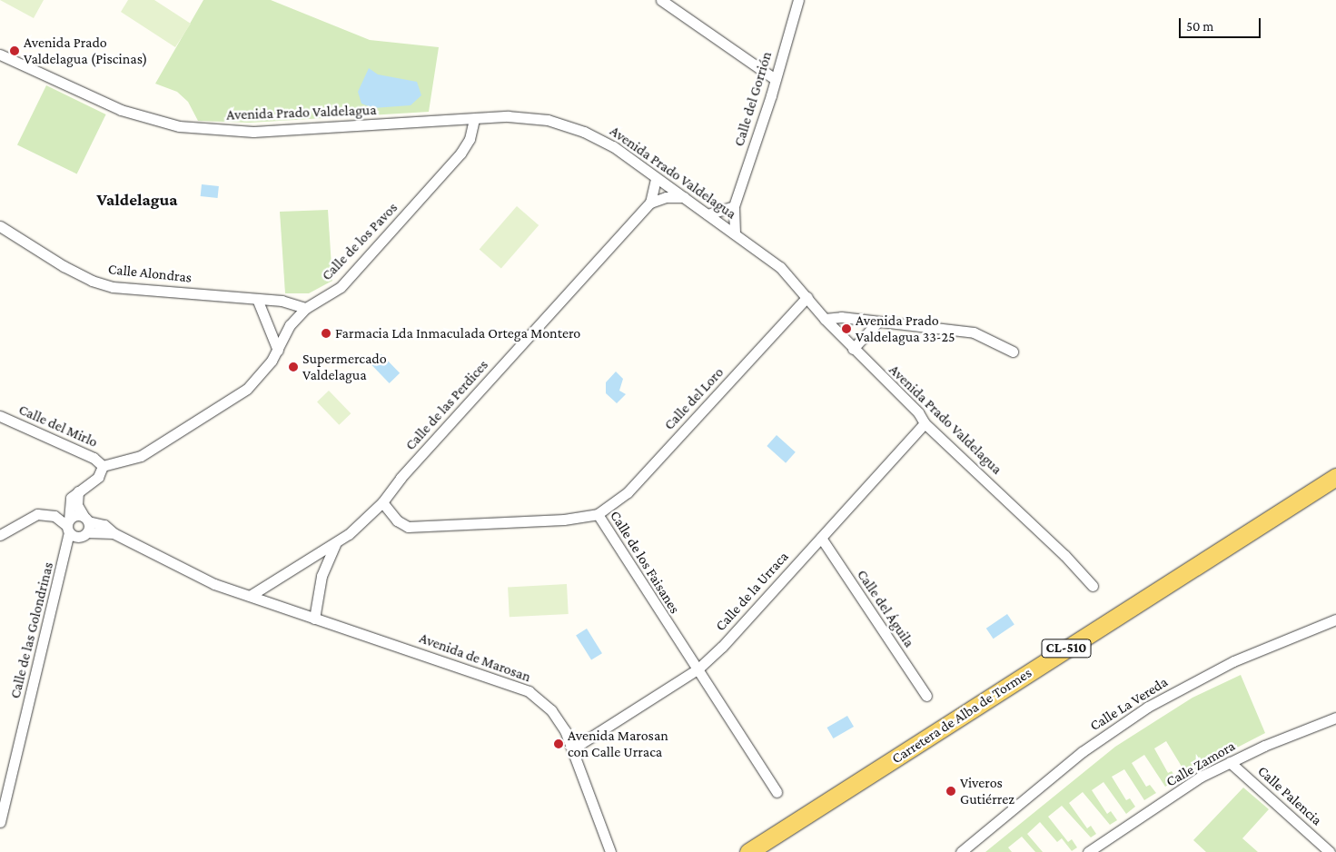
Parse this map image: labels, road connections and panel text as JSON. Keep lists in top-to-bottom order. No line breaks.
{"streets":{"main road":["CL-510","Carretera de Alba de Tormes"],"street":["Calle del Gorrión","Avenida Prado Valdelagua","Calle de los Pavos","Calle Alondras","Calle del Loro","Calle de las Perdices","Calle del Mirlo","Calle de los Faisanes","Calle de la Urraca","Calle del Águila","Calle de las Golondrinas","Avenida de Marosan","Calle La Vereda","Calle Zamora","Calle Palencia"]},"crossings":[["Calle del Gorrión","Avenida Prado Valdelagua"],["Avenida Prado Valdelagua","Calle de los Pavos"],["Avenida Prado Valdelagua","Calle del Loro"],["Avenida Prado Valdelagua","Calle de las Perdices"],["Avenida Prado Valdelagua","Calle de la Urraca"],["Calle de los Pavos","Calle Alondras"],["Calle de los Pavos","Calle del Mirlo"],["Calle del Loro","Calle de los Faisanes"],["Calle de las Perdices","Calle de los Faisanes"],["Calle de las Perdices","Avenida de Marosan"],["Calle de los Faisanes","Calle de la Urraca"],["Calle de la Urraca","Calle del Águila"],["Calle de la Urraca","Avenida de Marosan"],["Calle Zamora","Calle Palencia"]],"districts":["Valdelagua"],"places":["Avenida Prado Valdelagua (Piscinas)","Avenida Prado Valdelagua 33-25","Farmacia Lda Inmaculada Ortega Montero","Supermercado Valdelagua","Avenida Marosan con Calle Urraca","Viveros Gutiérrez"],"scale_bar":"50 m"}
